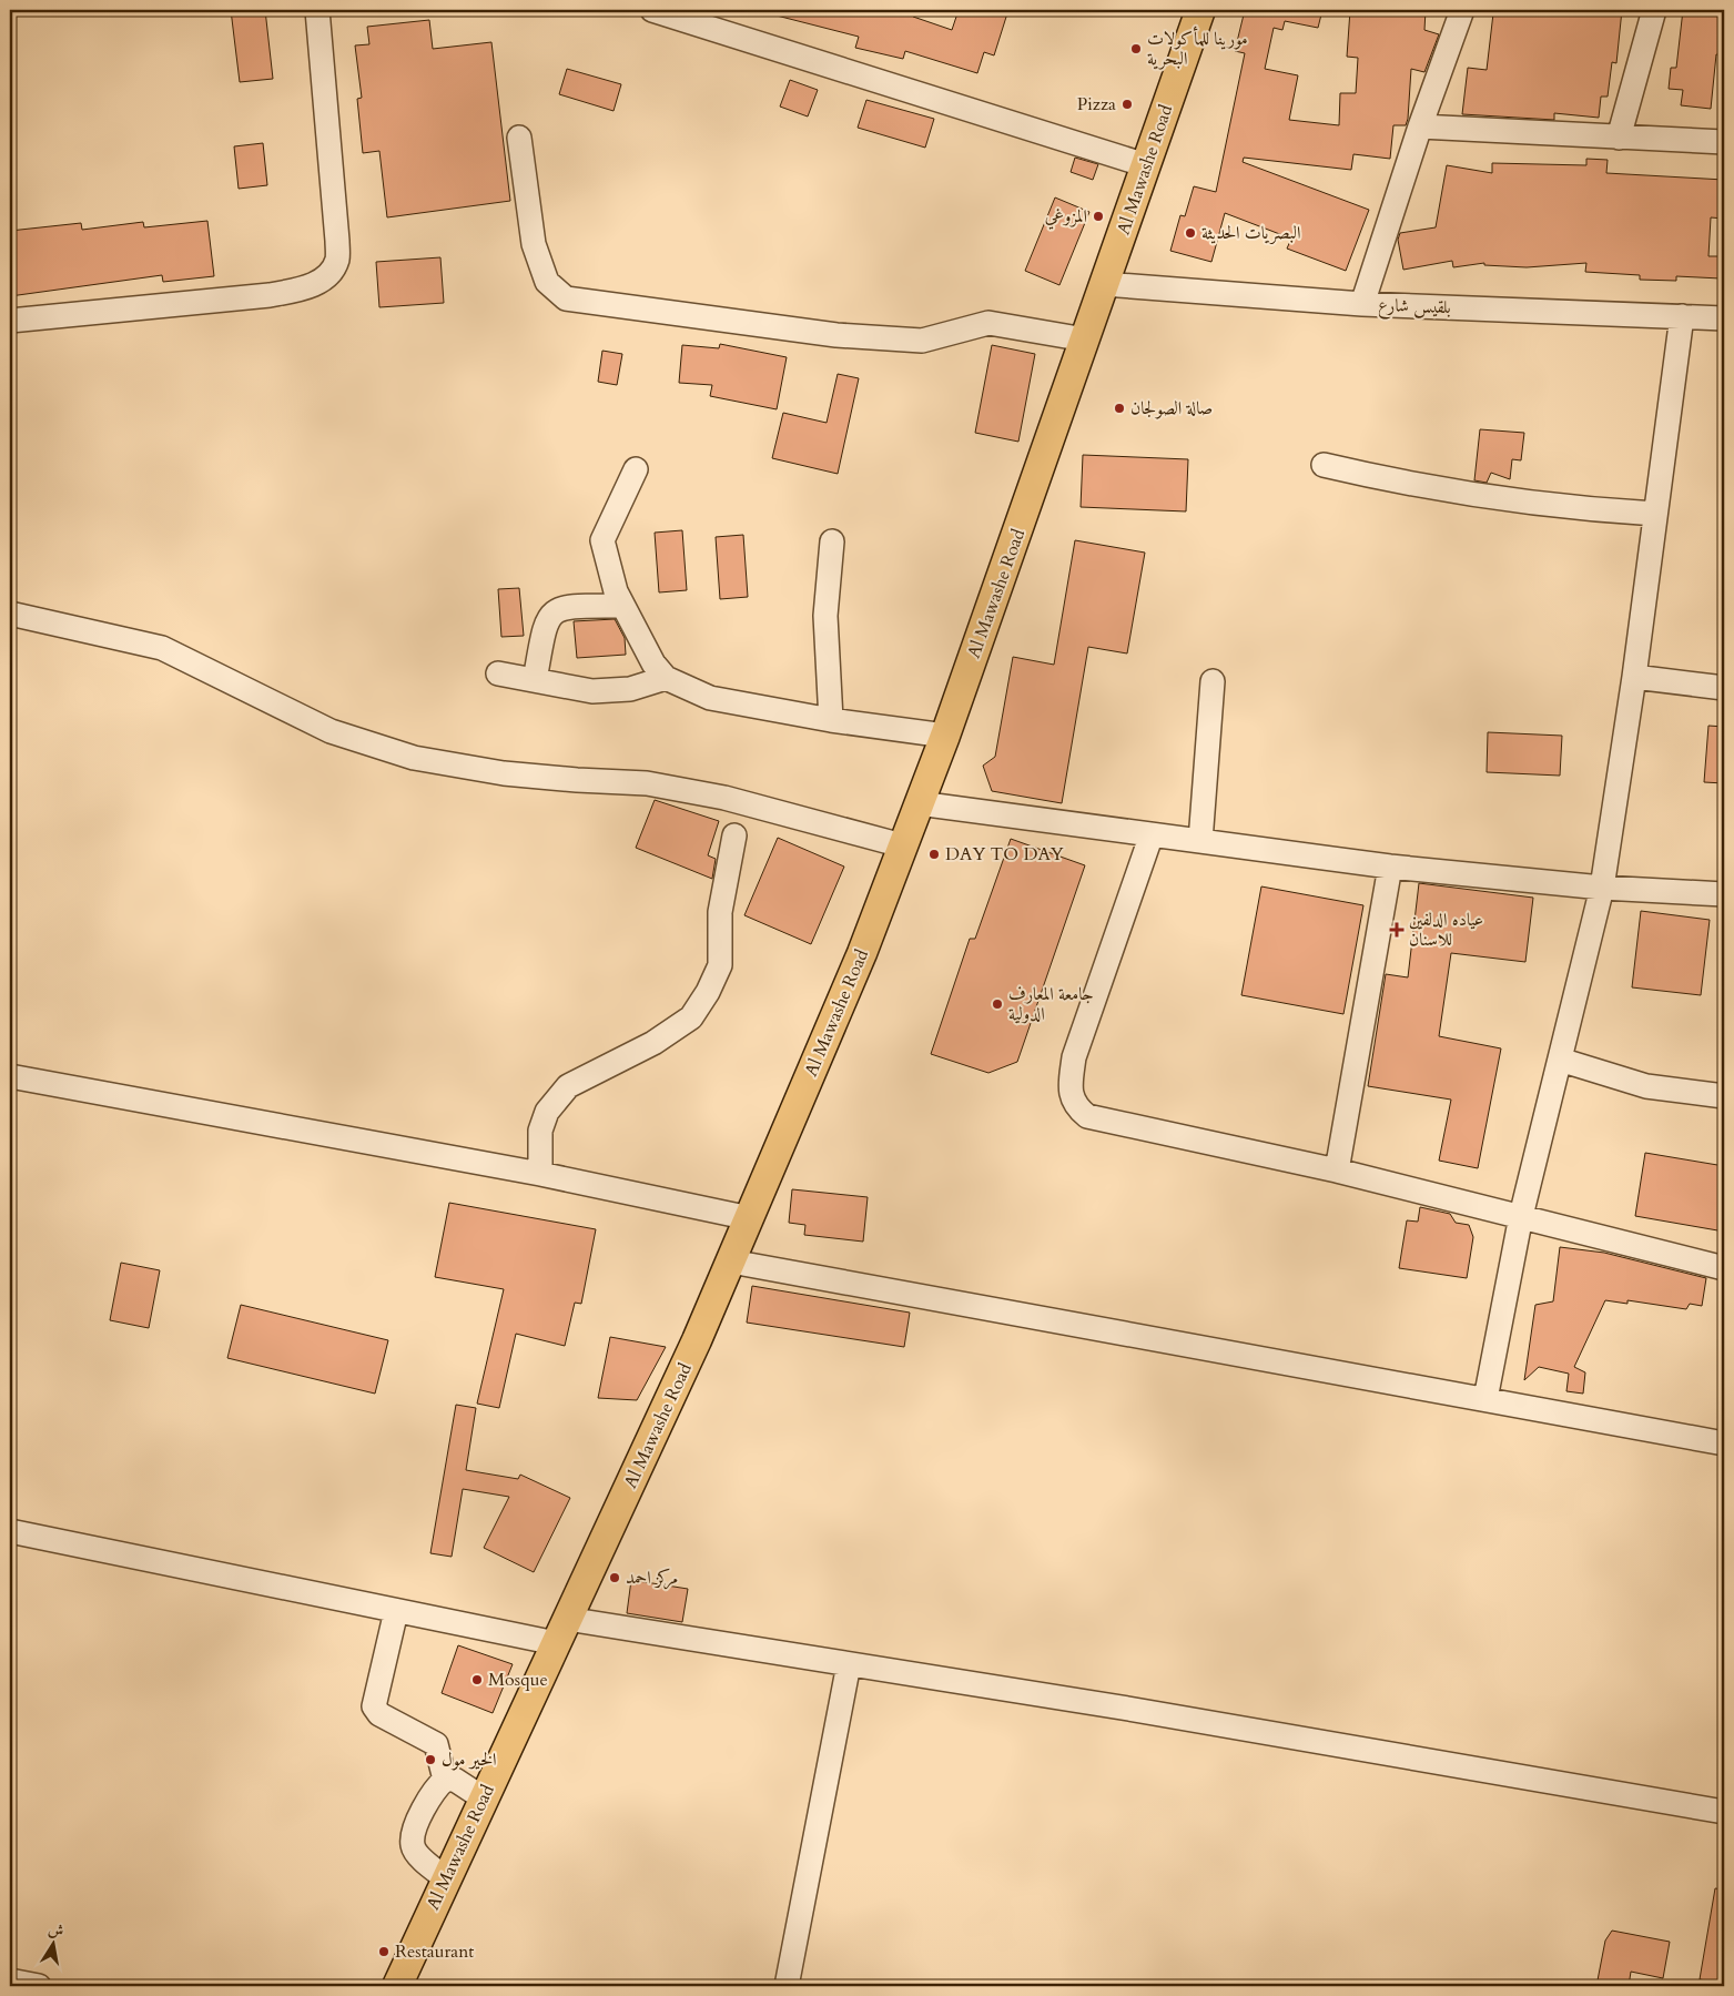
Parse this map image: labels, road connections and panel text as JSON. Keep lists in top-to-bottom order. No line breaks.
{"streets":{"main road":["Al Mawashe Road"],"street":["بلقيس شارع"]},"crossings":[["Al Mawashe Road","بلقيس شارع"]],"places":{"other":["مورينا للمأكولات البحرية","Pizza","المزوغي","البصريات الحديثة","صالة الصولجان","DAY TO DAY","جامعة المعارف الدولية","مركز احمد","Mosque","الخير مول","Restaurant"],"health":["عياده الدلفين للاسنان"]},"north":"top"}
